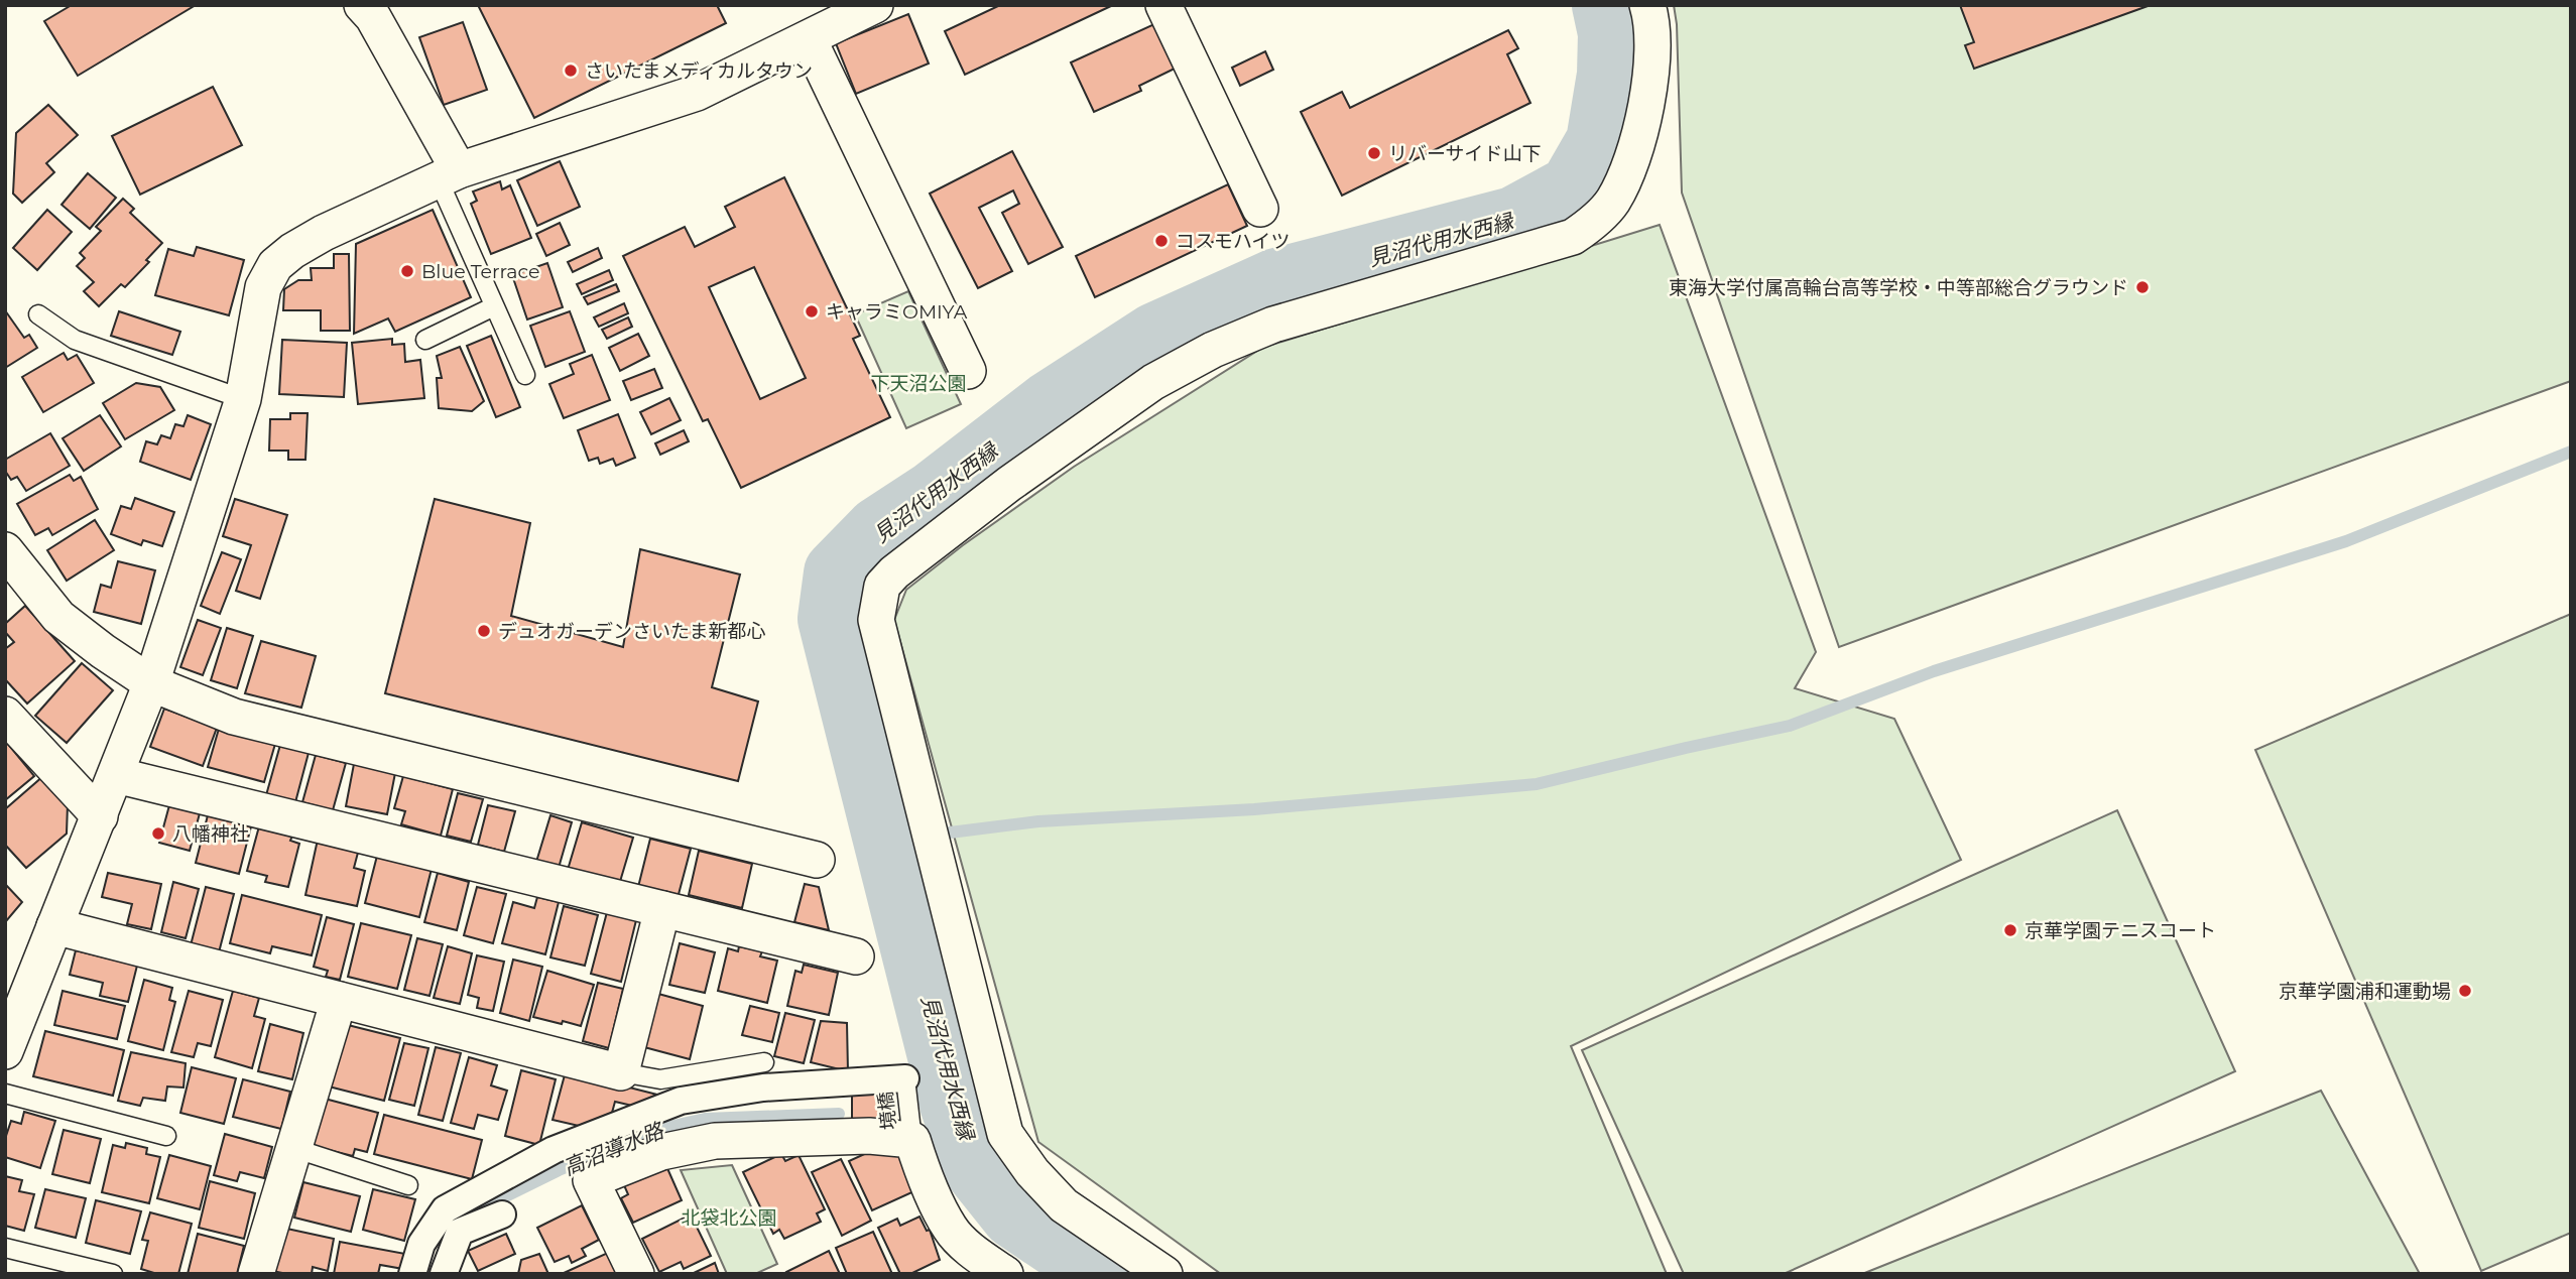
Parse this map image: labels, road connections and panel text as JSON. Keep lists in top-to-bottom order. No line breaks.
{"streets":{"lane":["境橋"]},"water":["見沼代用水西縁","高沼導水路"],"parks":["下天沼公園","北袋北公園"],"places":["さいたまメディカルタウン","リバーサイド山下","コスモハイツ","Blue Terrace","東海大学付属高輪台高等学校・中等部総合グラウンド","キャラミOMIYA","デュオガーデンさいたま新都心","八幡神社","京華学園テニスコート","京華学園浦和運動場"]}
